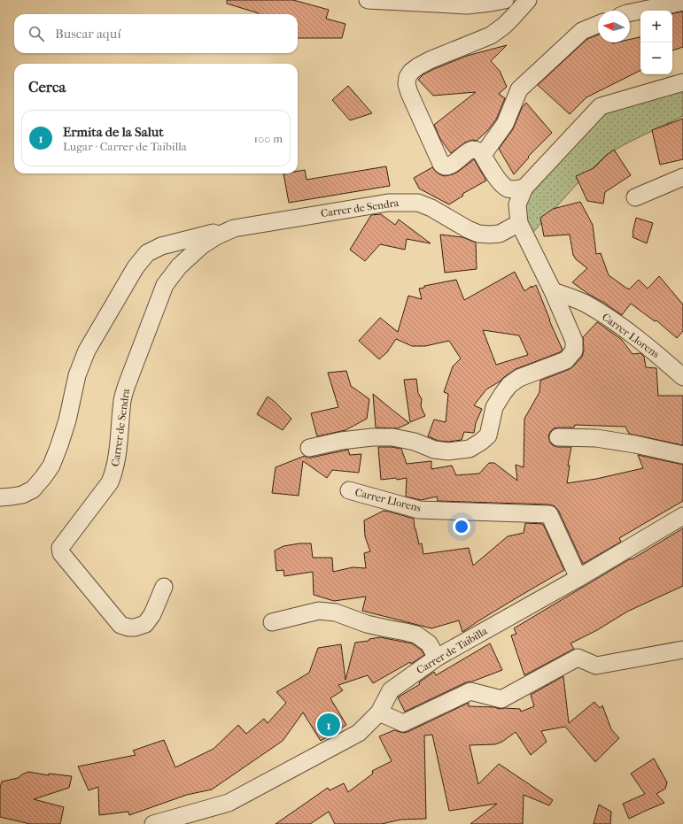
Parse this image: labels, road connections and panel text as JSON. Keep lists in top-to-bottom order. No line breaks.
{"streets":{"street":["Carrer de Sendra","Carrer Llorens","Carrer de Taibilla"]},"crossings":[["Carrer Llorens","Carrer de Taibilla"]],"north":"left","page":{"map_buttons":["+","−"],"search":"Buscar aquí","heading":"Cerca","list":[{"mark":"1","name":"Ermita de la Salut","note":"Lugar · Carrer de Taibilla","value":"100 m"}],"pins":"1"}}
